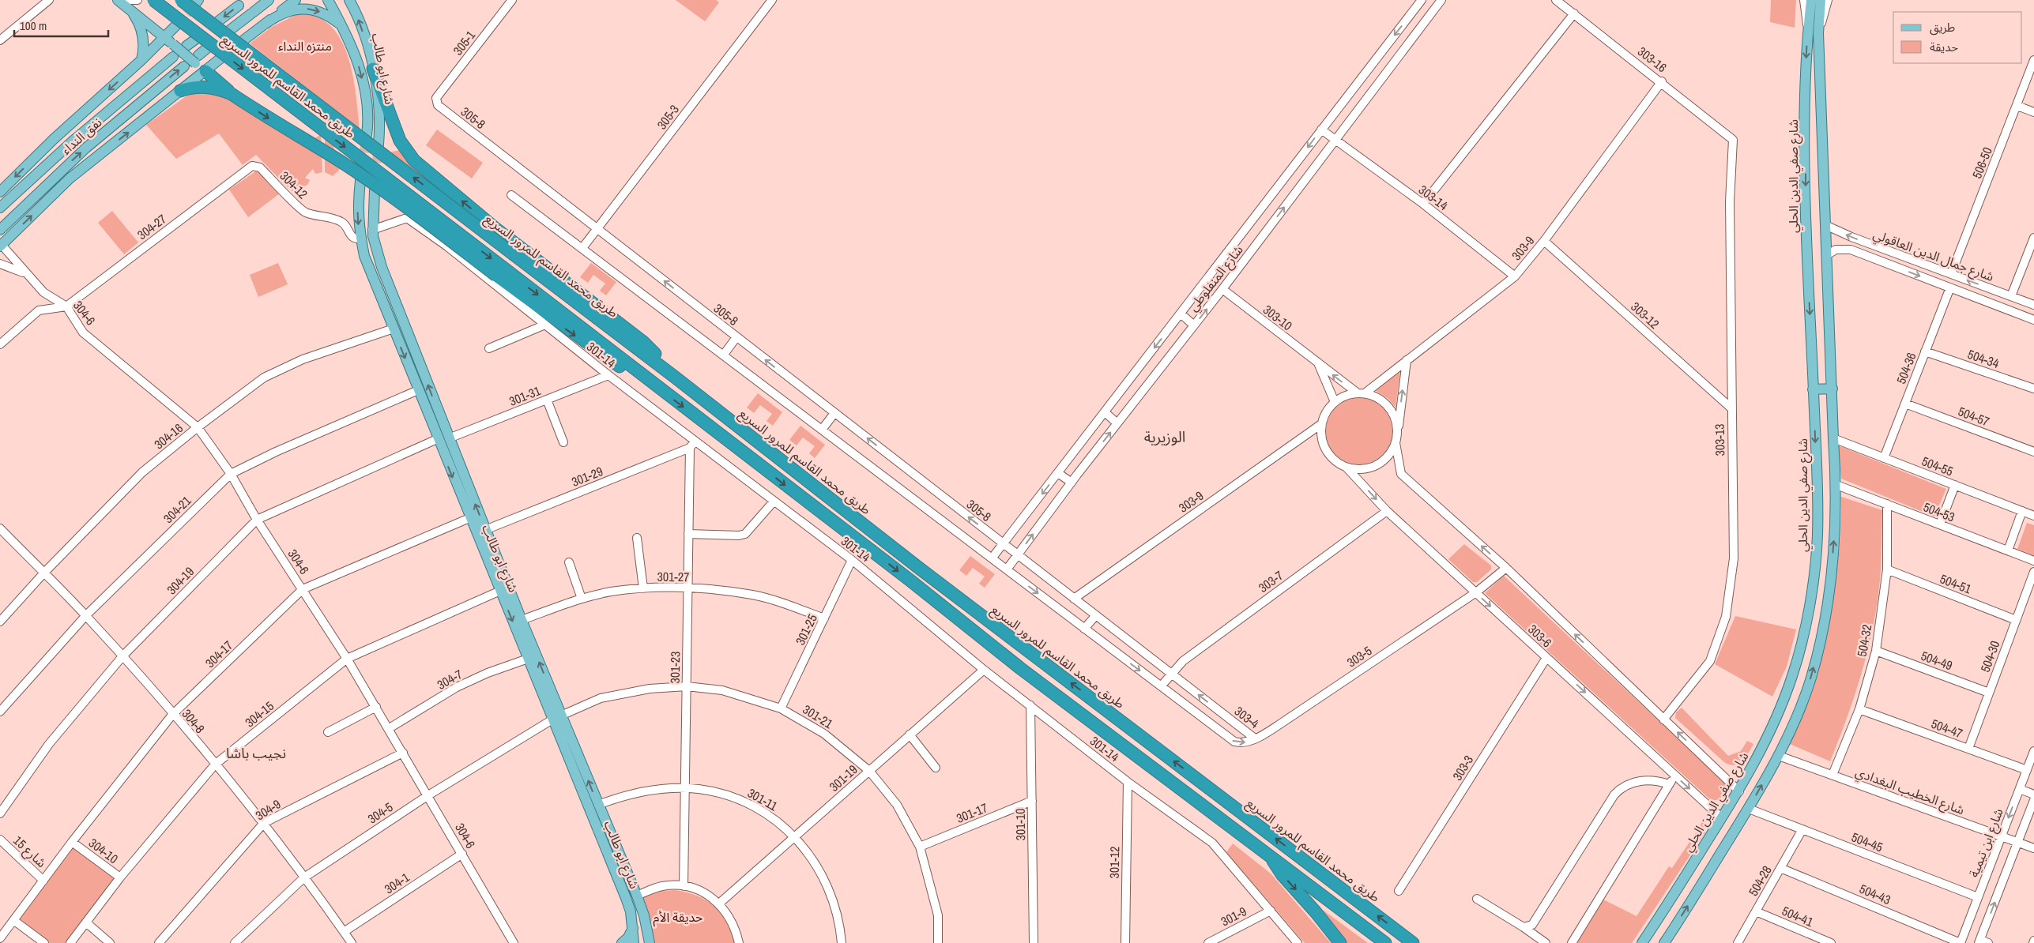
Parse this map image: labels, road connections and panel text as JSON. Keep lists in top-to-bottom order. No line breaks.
{"streets":{"highway":["طريق محمد القاسم للمرور السريع"],"main road":["شارع ابو طالب","نفق النداء","شارع صفي الدين الحلي"],"street":["305-1","303-16","305-3","305-8","506-50","304-12","303-14","304-27","303-9","شارع جمال الدين العاقولي","شارع المنفلوطي","304-6","303-12","303-10","301-14","504-34","504-36","301-31","504-57","304-16","303-13","504-55","301-29","304-21","504-53","301-27","304-19","303-7","504-51","301-25","303-6","504-32","304-17","303-5","504-30","504-49","301-23","304-7","304-15","301-21","303-4","304-8","504-47","303-3","301-19","شارع الخطيب البغدادي","301-11","304-9","304-5","301-17","301-10","504-45","شارع ابن تيمية","304-10","شارع 15","301-12","504-28","304-1","504-43","301-9","504-41"]},"crossings":[["305-1","305-8"],["303-16","303-9"],["303-16","303-13"],["شارع ابو طالب","304-12"],["شارع ابو طالب","301-14"],["شارع ابو طالب","301-31"],["شارع ابو طالب","304-16"],["شارع ابو طالب","301-29"],["شارع ابو طالب","304-21"],["شارع ابو طالب","301-27"],["شارع ابو طالب","304-19"],["شارع ابو طالب","304-17"],["شارع ابو طالب","304-7"],["شارع ابو طالب","304-15"],["شارع ابو طالب","301-21"],["شارع ابو طالب","301-11"],["شارع ابو طالب","304-5"],["305-3","305-8"],["305-8","شارع المنفلوطي"],["305-8","303-4"],["506-50","شارع جمال الدين العاقولي"],["شارع صفي الدين الحلي","303-6"],["304-12","304-27"],["303-14","303-9"],["303-14","شارع المنفلوطي"],["304-27","304-6"],["303-9","303-12"],["303-9","303-10"],["303-9","303-6"],["303-9","303-4"],["شارع جمال الدين العاقولي","504-36"],["شارع المنفلوطي","303-10"],["شارع المنفلوطي","303-4"],["304-6","304-16"],["304-6","304-21"],["304-6","304-19"],["304-6","304-17"],["304-6","304-7"],["304-6","304-15"],["304-6","304-9"],["304-6","304-5"],["304-6","304-1"],["303-12","303-13"],["303-10","303-6"],["301-14","301-31"],["301-14","301-29"],["301-14","301-25"],["301-14","301-23"],["301-14","301-19"],["301-14","301-10"],["301-14","301-12"],["301-14","301-9"],["504-34","504-36"],["504-36","504-57"],["504-36","504-55"],["304-16","304-8"],["303-13","303-6"],["301-29","301-23"],["304-21","304-8"],["504-53","504-32"],["301-27","301-25"],["301-27","301-23"],["304-19","304-8"],["303-7","303-6"],["303-7","303-4"],["504-51","504-32"],["504-51","504-30"],["301-25","301-21"],["303-6","303-5"],["303-6","303-3"],["504-32","504-49"],["504-32","504-47"],["504-32","شارع الخطيب البغدادي"],["304-17","304-8"],["304-17","304-10"],["304-17","شارع 15"],["303-5","303-4"],["504-30","504-49"],["504-30","504-47"],["301-23","301-21"],["301-23","301-11"],["304-15","304-8"],["304-15","304-10"],["301-21","301-19"],["301-21","304-5"],["301-21","301-17"],["304-8","304-9"],["304-8","304-5"],["304-8","304-1"],["504-47","شارع ابن تيمية"],["301-19","301-11"],["شارع الخطيب البغدادي","شارع ابن تيمية"],["301-17","301-10"],["504-45","شارع ابن تيمية"],["504-45","504-28"],["شارع ابن تيمية","504-43"],["504-28","504-43"],["504-28","504-41"]],"one_way":["شارع صفي الدين الحلي"],"districts":["الوزيرية","نجيب باشا"],"parks":["منتزه النداء","حديقة الأم"],"legend":["طريق","حديقة"],"scale_bar":"100 m"}
